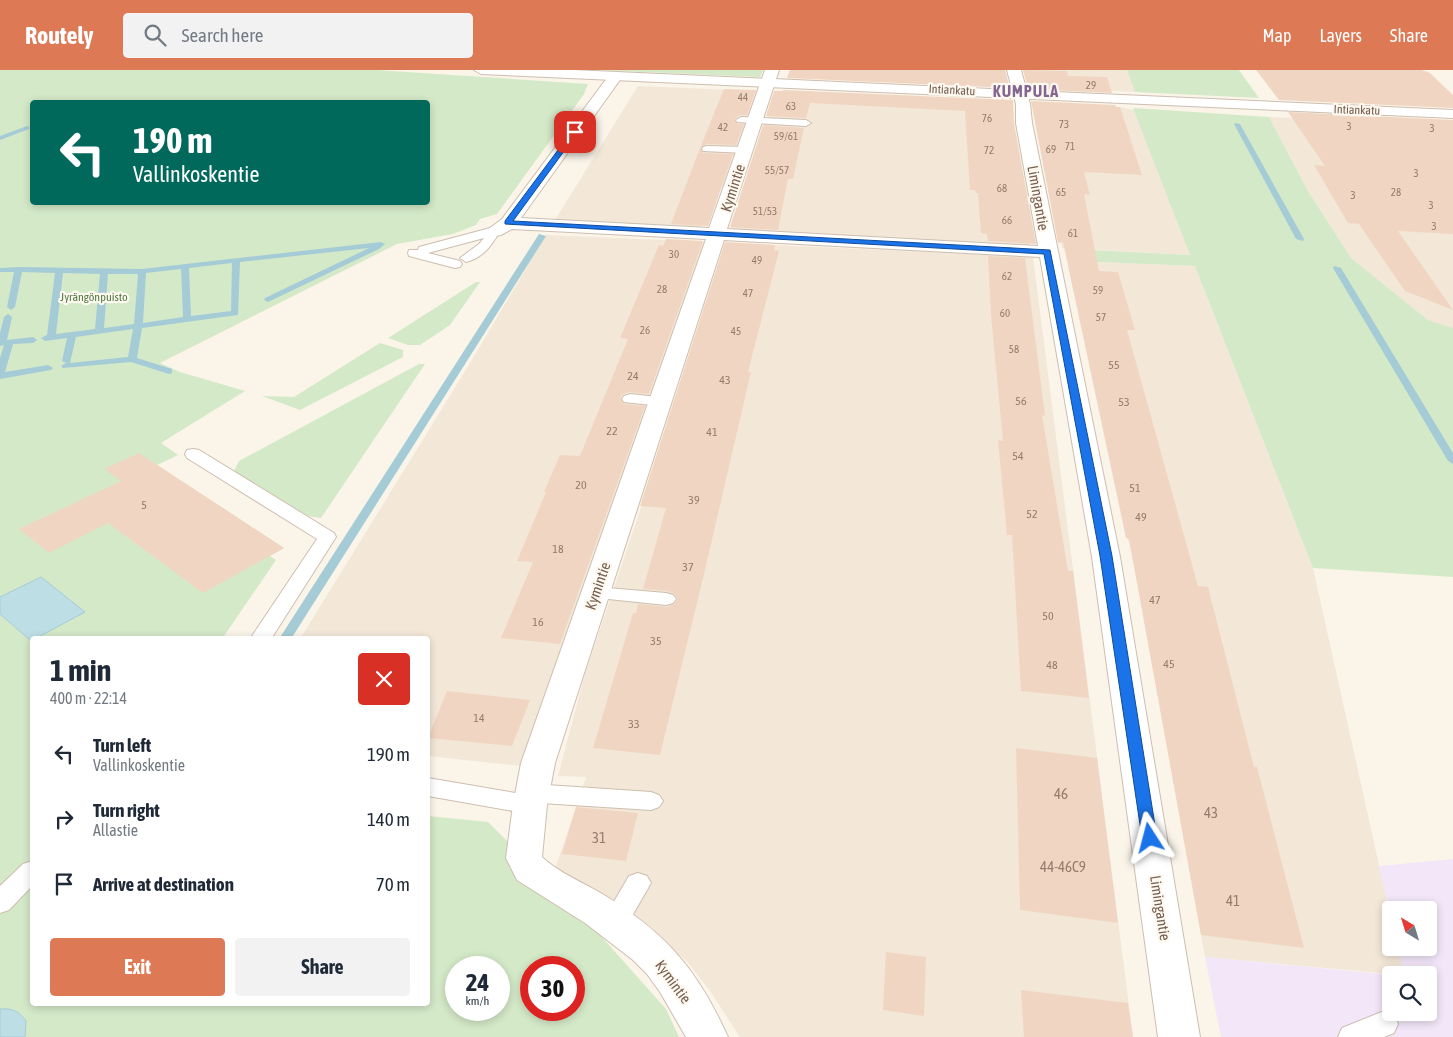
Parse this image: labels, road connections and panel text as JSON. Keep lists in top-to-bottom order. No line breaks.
{"streets":{"street":["Intiankatu","Kymintie","Limingantie"]},"crossings":[["Intiankatu","Kymintie"],["Intiankatu","Limingantie"]],"districts":["KUMPULA"],"parks":["Jyrängönpuisto"],"house_numbers":["29","44","63","76","73","3","42","3","59/61","71","69","72","55/57","3","68","65","28","3","3","51/53","66","3","61","30","49","62","28","59","47","60","57","26","45","58","55","24","43","56","53","22","41","54","20","51","39","5","52","49","18","37","47","50","16","35","45","48","14","33","46","43","31","44-46C9","41"],"north":"top left","page":{"header":"Routely","search":"Search here","nav":["Map","Layers","Share"],"turn":["190 m","Vallinkoskentie"],"heading":["1 min","400 m · 22:14"],"list":[{"name":"Turn left","note":"Vallinkoskentie","value":"190 m"},{"name":"Turn right","note":"Allastie","value":"140 m"},{"name":"Arrive at destination","value":"70 m"}],"buttons":["Exit","Share"],"speed":"24 km/h","limit":"30"}}
